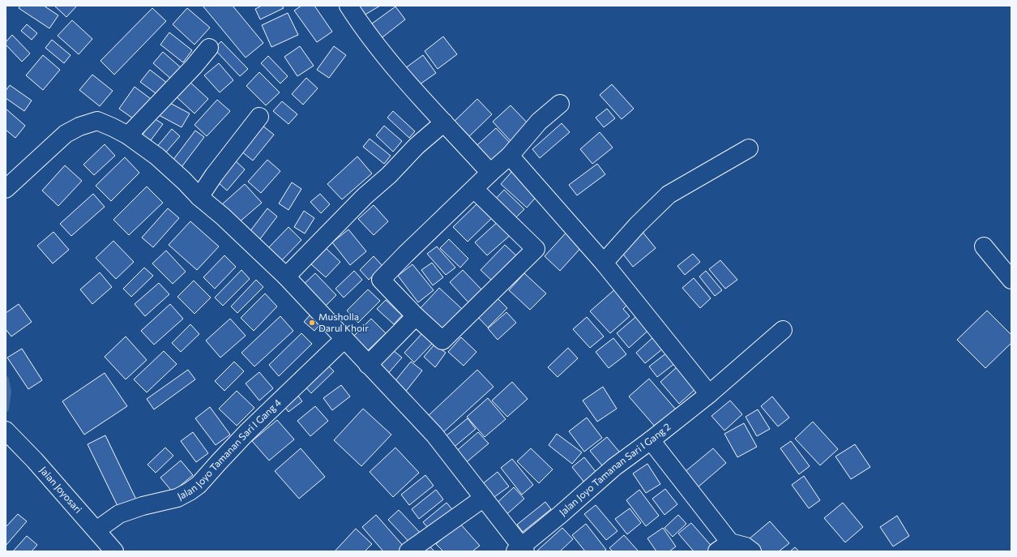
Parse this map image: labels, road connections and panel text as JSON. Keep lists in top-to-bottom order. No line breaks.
{"streets":{"street":["Jalan Joyo Tamanan Sari I Gang 4","Jalan Joyo Tamanan Sari I Gang 2","Jalan Joyosari"]},"crossings":[["Jalan Joyo Tamanan Sari I Gang 4","Jalan Joyosari"]],"places":["Musholla Darul Khoir"]}
